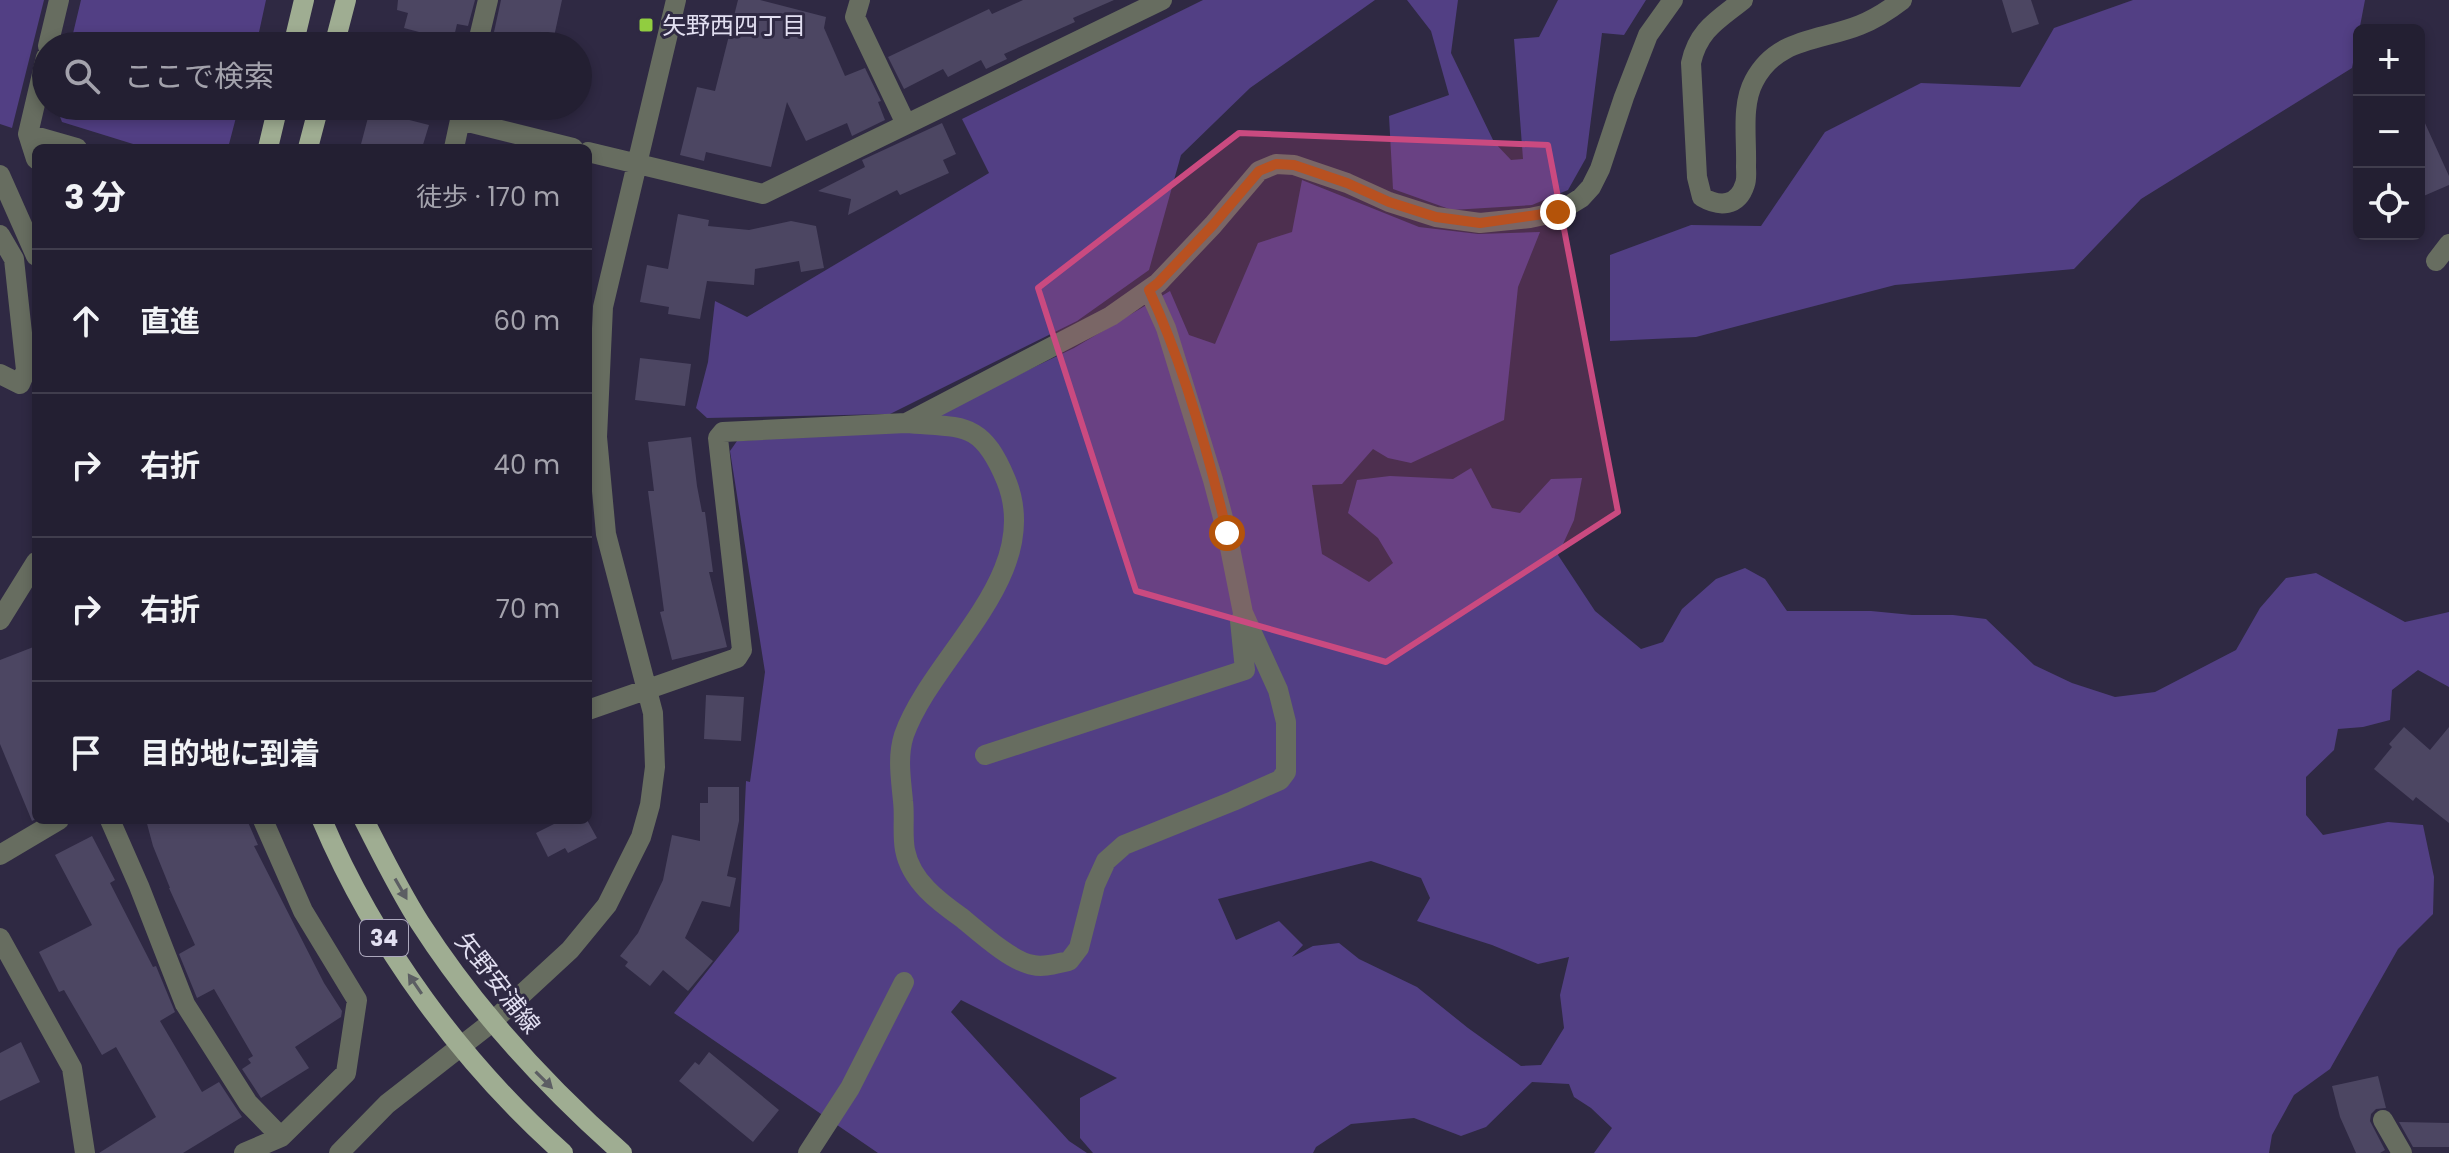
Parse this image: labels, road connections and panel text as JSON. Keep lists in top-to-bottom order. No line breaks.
{"streets":{"main road":["34","矢野安浦線"]},"places":{"transit":["矢野西四丁目"]},"page":{"map_buttons":["+","−"],"search":"ここで検索","heading":["3 分","徒歩 · 170 m"],"list":[["直進","60 m"],["右折","40 m"],["右折","70 m"],"目的地に到着"]}}
